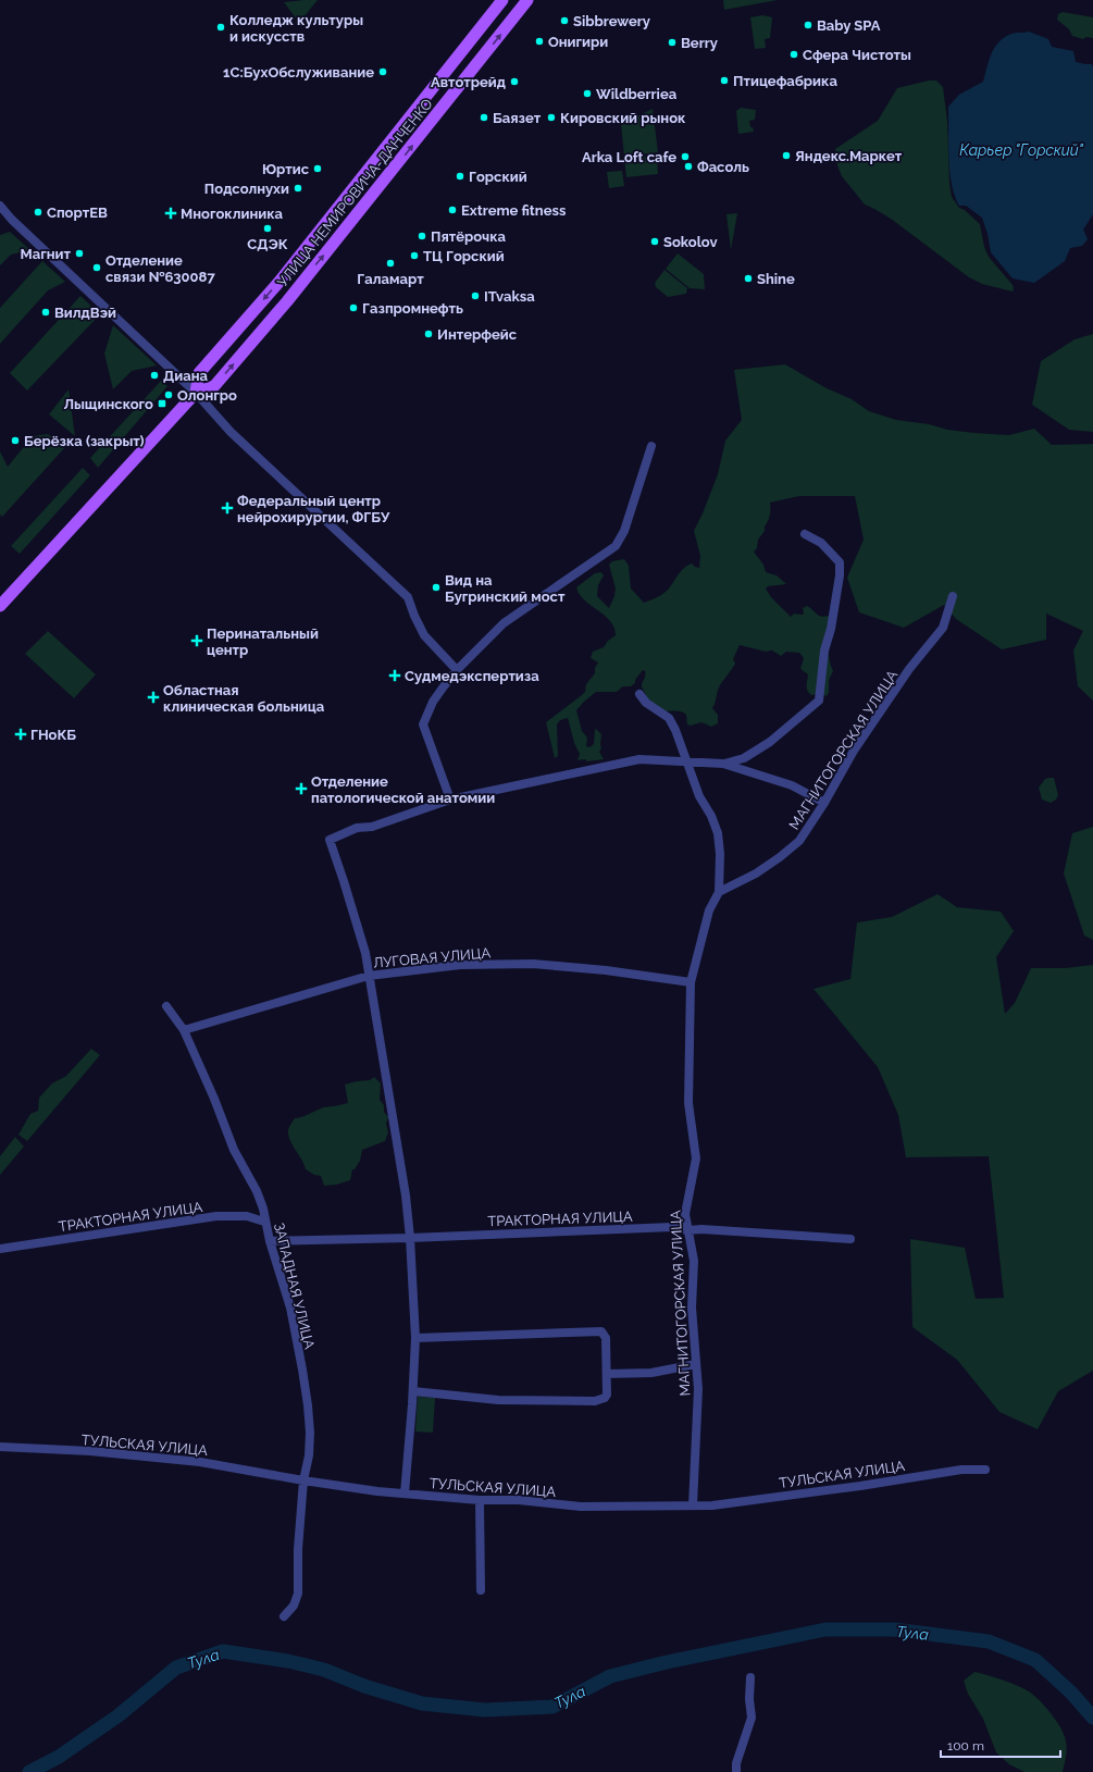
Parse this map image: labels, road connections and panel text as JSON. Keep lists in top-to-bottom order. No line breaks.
{"streets":{"main road":["УЛИЦА НЕМИРОВИЧА-ДАНЧЕНКО"],"street":["МАГНИТОГОРСКАЯ УЛИЦА","ЛУГОВАЯ УЛИЦА","ТРАКТОРНАЯ УЛИЦА","ЗАПАДНАЯ УЛИЦА","ТУЛЬСКАЯ УЛИЦА"]},"crossings":[["МАГНИТОГОРСКАЯ УЛИЦА","ЛУГОВАЯ УЛИЦА"],["МАГНИТОГОРСКАЯ УЛИЦА","ТРАКТОРНАЯ УЛИЦА"],["МАГНИТОГОРСКАЯ УЛИЦА","ТУЛЬСКАЯ УЛИЦА"],["ЛУГОВАЯ УЛИЦА","ЗАПАДНАЯ УЛИЦА"],["ТРАКТОРНАЯ УЛИЦА","ЗАПАДНАЯ УЛИЦА"],["ЗАПАДНАЯ УЛИЦА","ТУЛЬСКАЯ УЛИЦА"]],"water":["Карьер \"Горский\"","Тула"],"places":{"other":["Sibbrewery","Baby SPA","Колледж культуры и искусств","Онигири","Berry","Сфера Чистоты","1С:БухОбслуживание","Птицефабрика","Автотрейд","Wildberriea","Баязет","Кировский рынок","Яндекс.Маркет","Arka Loft cafe","Фасоль","Юртис","Горский","Подсолнухи","Extreme fitness","СпортЕВ","СДЭК","Пятёрочка","Sokolov","Магнит","ТЦ Горский","Галамарт","Отделение связи №630087","Shine","ITvaksa","Газпромнефть","ВилдВэй","Интерфейс","Диана","Олонгро","Берёзка (закрыт)","Вид на Бугринский мост"],"health":["Многоклиника","Федеральный центр нейрохирургии, ФГБУ","Перинатальный центр","Судмедэкспертиза","Областная клиническая больница","ГНоКБ","Отделение патологической анатомии"],"transit":["Лыщинского"]},"scale_bar":"100 m"}
